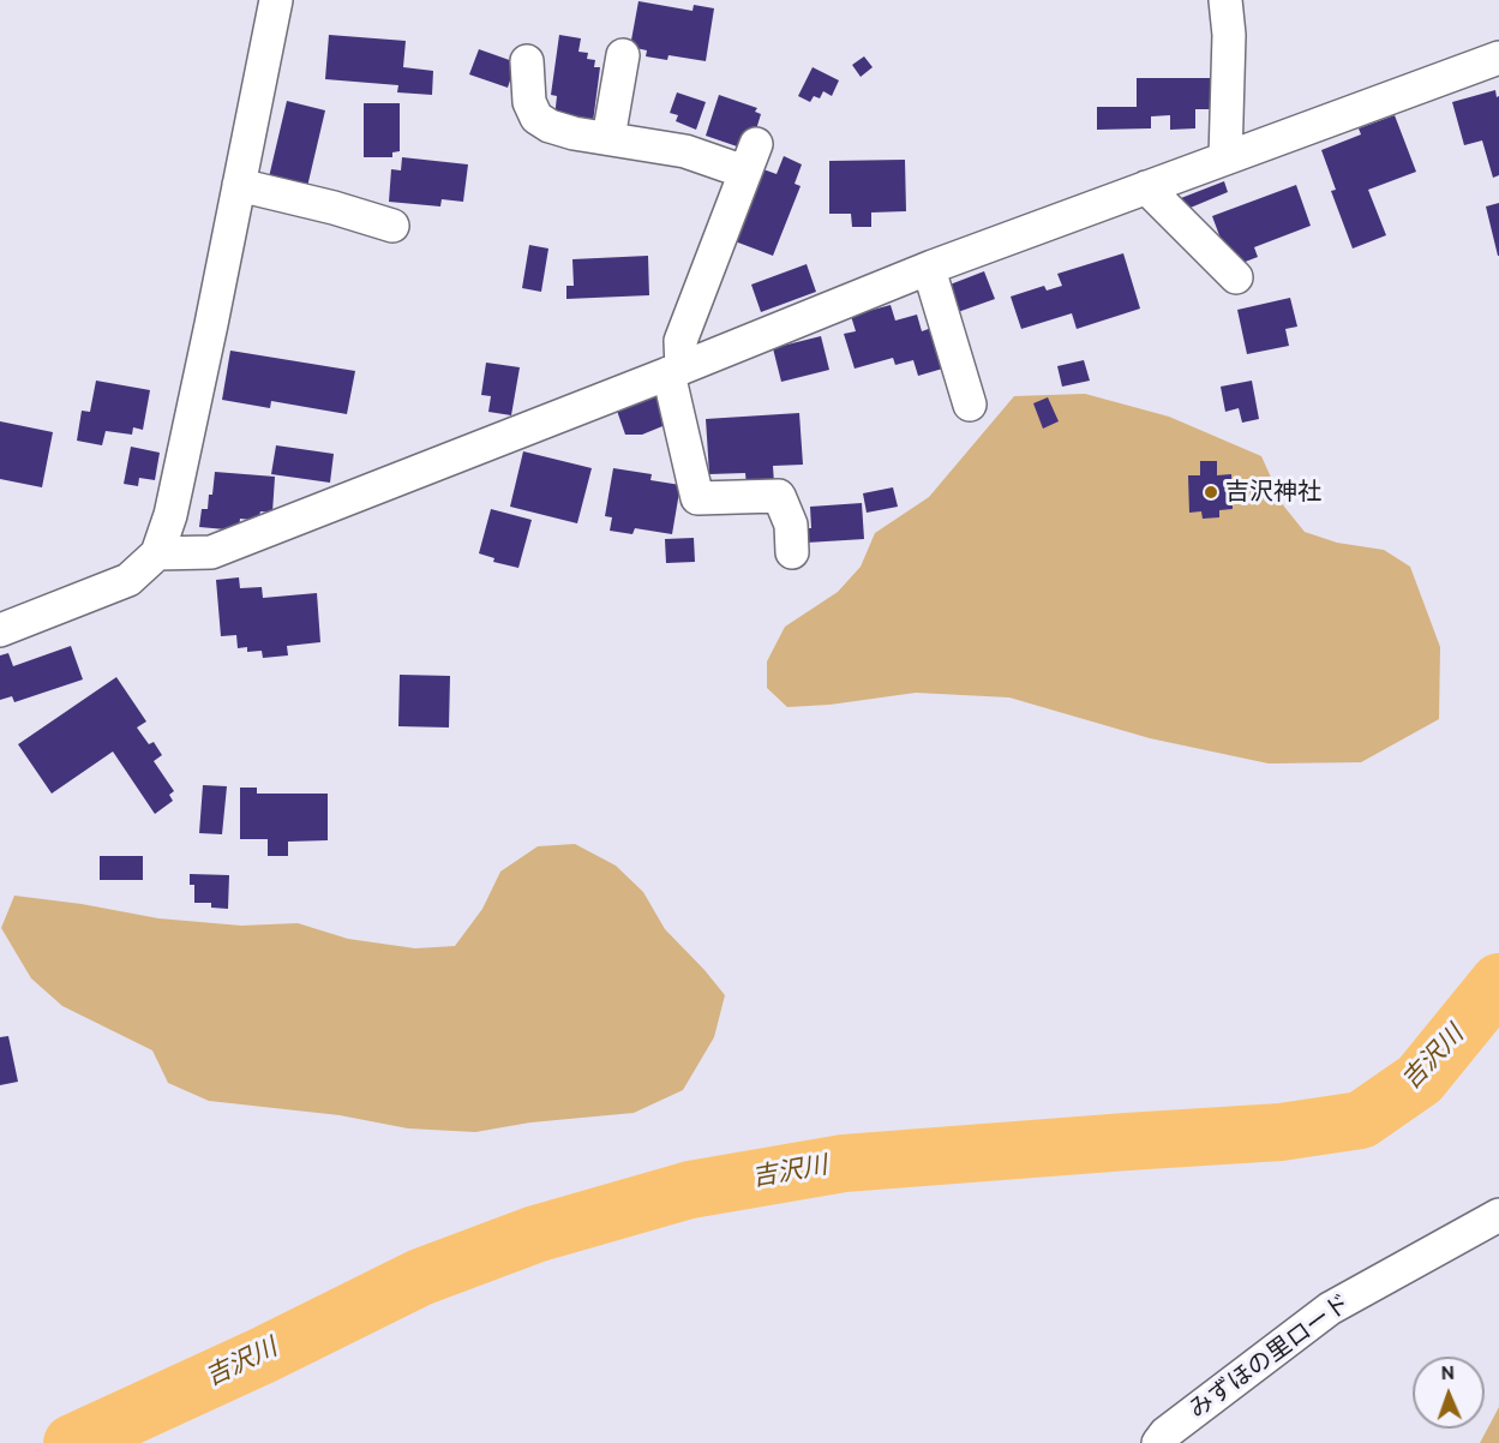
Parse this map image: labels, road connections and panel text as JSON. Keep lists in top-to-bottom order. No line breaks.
{"streets":{"street":["みずほの里ロード"]},"water":["吉沢川"],"places":["吉沢神社"],"north":"top"}
